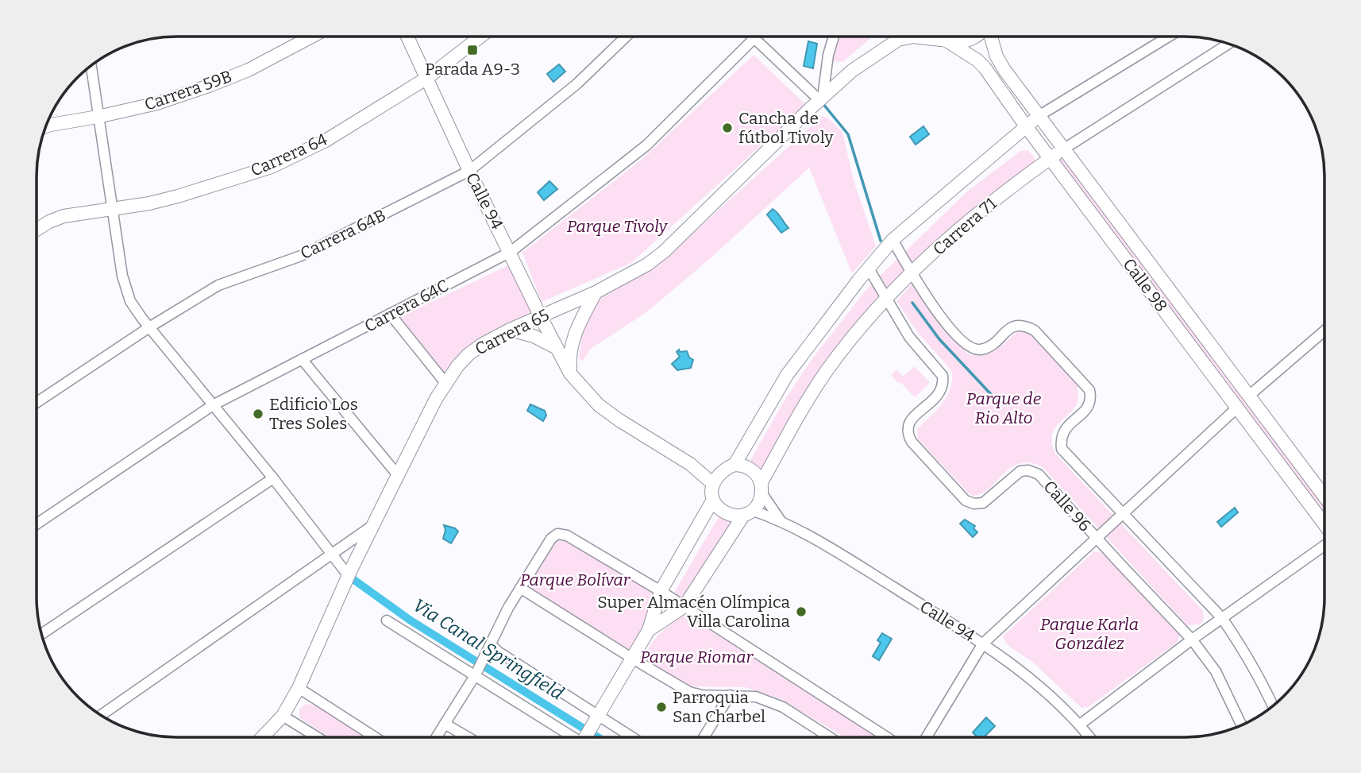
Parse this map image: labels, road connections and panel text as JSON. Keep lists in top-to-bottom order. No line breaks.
{"streets":{"street":["Carrera 59B","Carrera 64","Calle 94","Carrera 71","Carrera 64B","Calle 98","Carrera 64C","Carrera 65","Calle 96"]},"crossings":[["Carrera 64","Calle 94"],["Calle 94","Carrera 71"],["Calle 94","Carrera 64B"],["Calle 94","Carrera 64C"],["Calle 94","Carrera 65"],["Carrera 71","Calle 98"],["Carrera 71","Calle 96"],["Calle 98","Carrera 65"]],"water":["Via Canal Springfield"],"parks":["Parque Tivoly","Parque de Rio Alto","Parque Bolívar","Parque Karla González","Parque Riomar"],"places":{"transit":["Parada A9-3"],"other":["Cancha de fútbol Tivoly","Edificio Los Tres Soles","Super Almacén Olímpica Villa Carolina","Parroquia San Charbel"]}}
